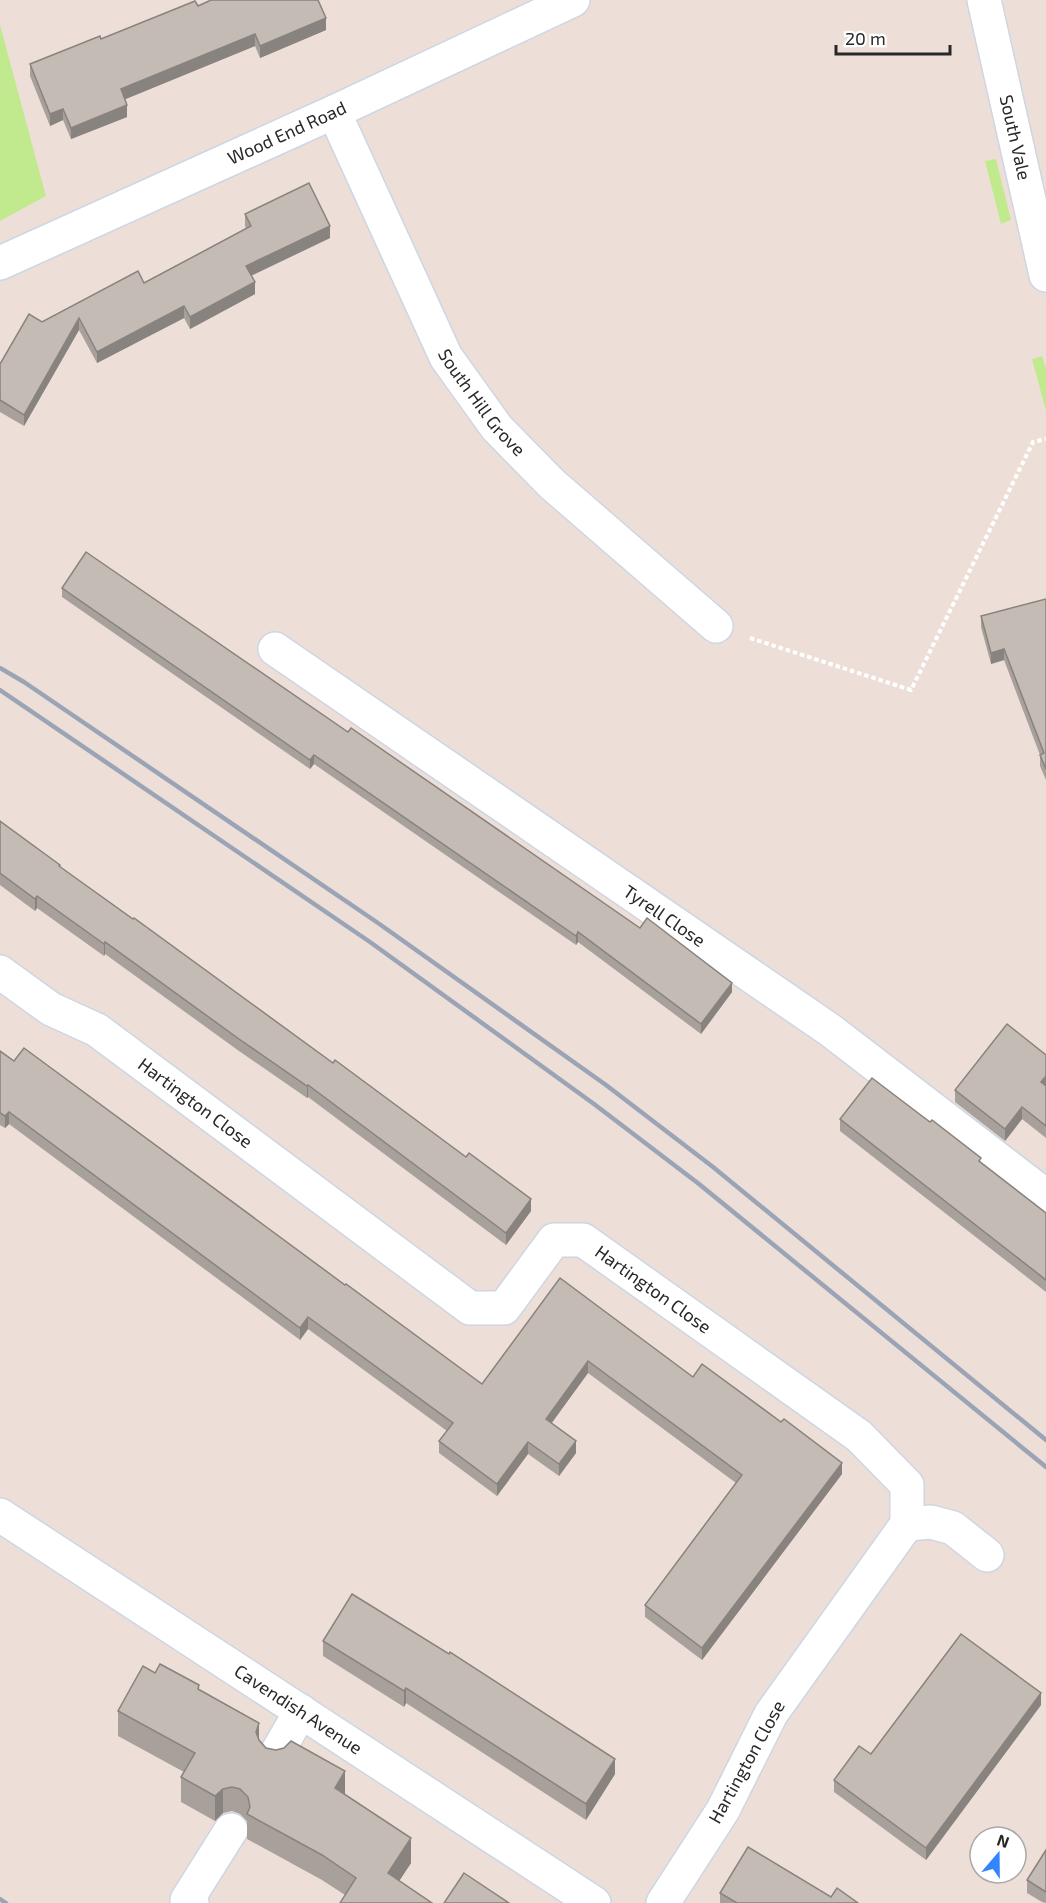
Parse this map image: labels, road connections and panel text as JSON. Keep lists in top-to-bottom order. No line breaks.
{"streets":{"street":["Wood End Road","South Vale","South Hill Grove","Tyrell Close","Hartington Close","Cavendish Avenue"]},"crossings":[["Wood End Road","South Hill Grove"]],"scale_bar":"20 m","north":"top"}
